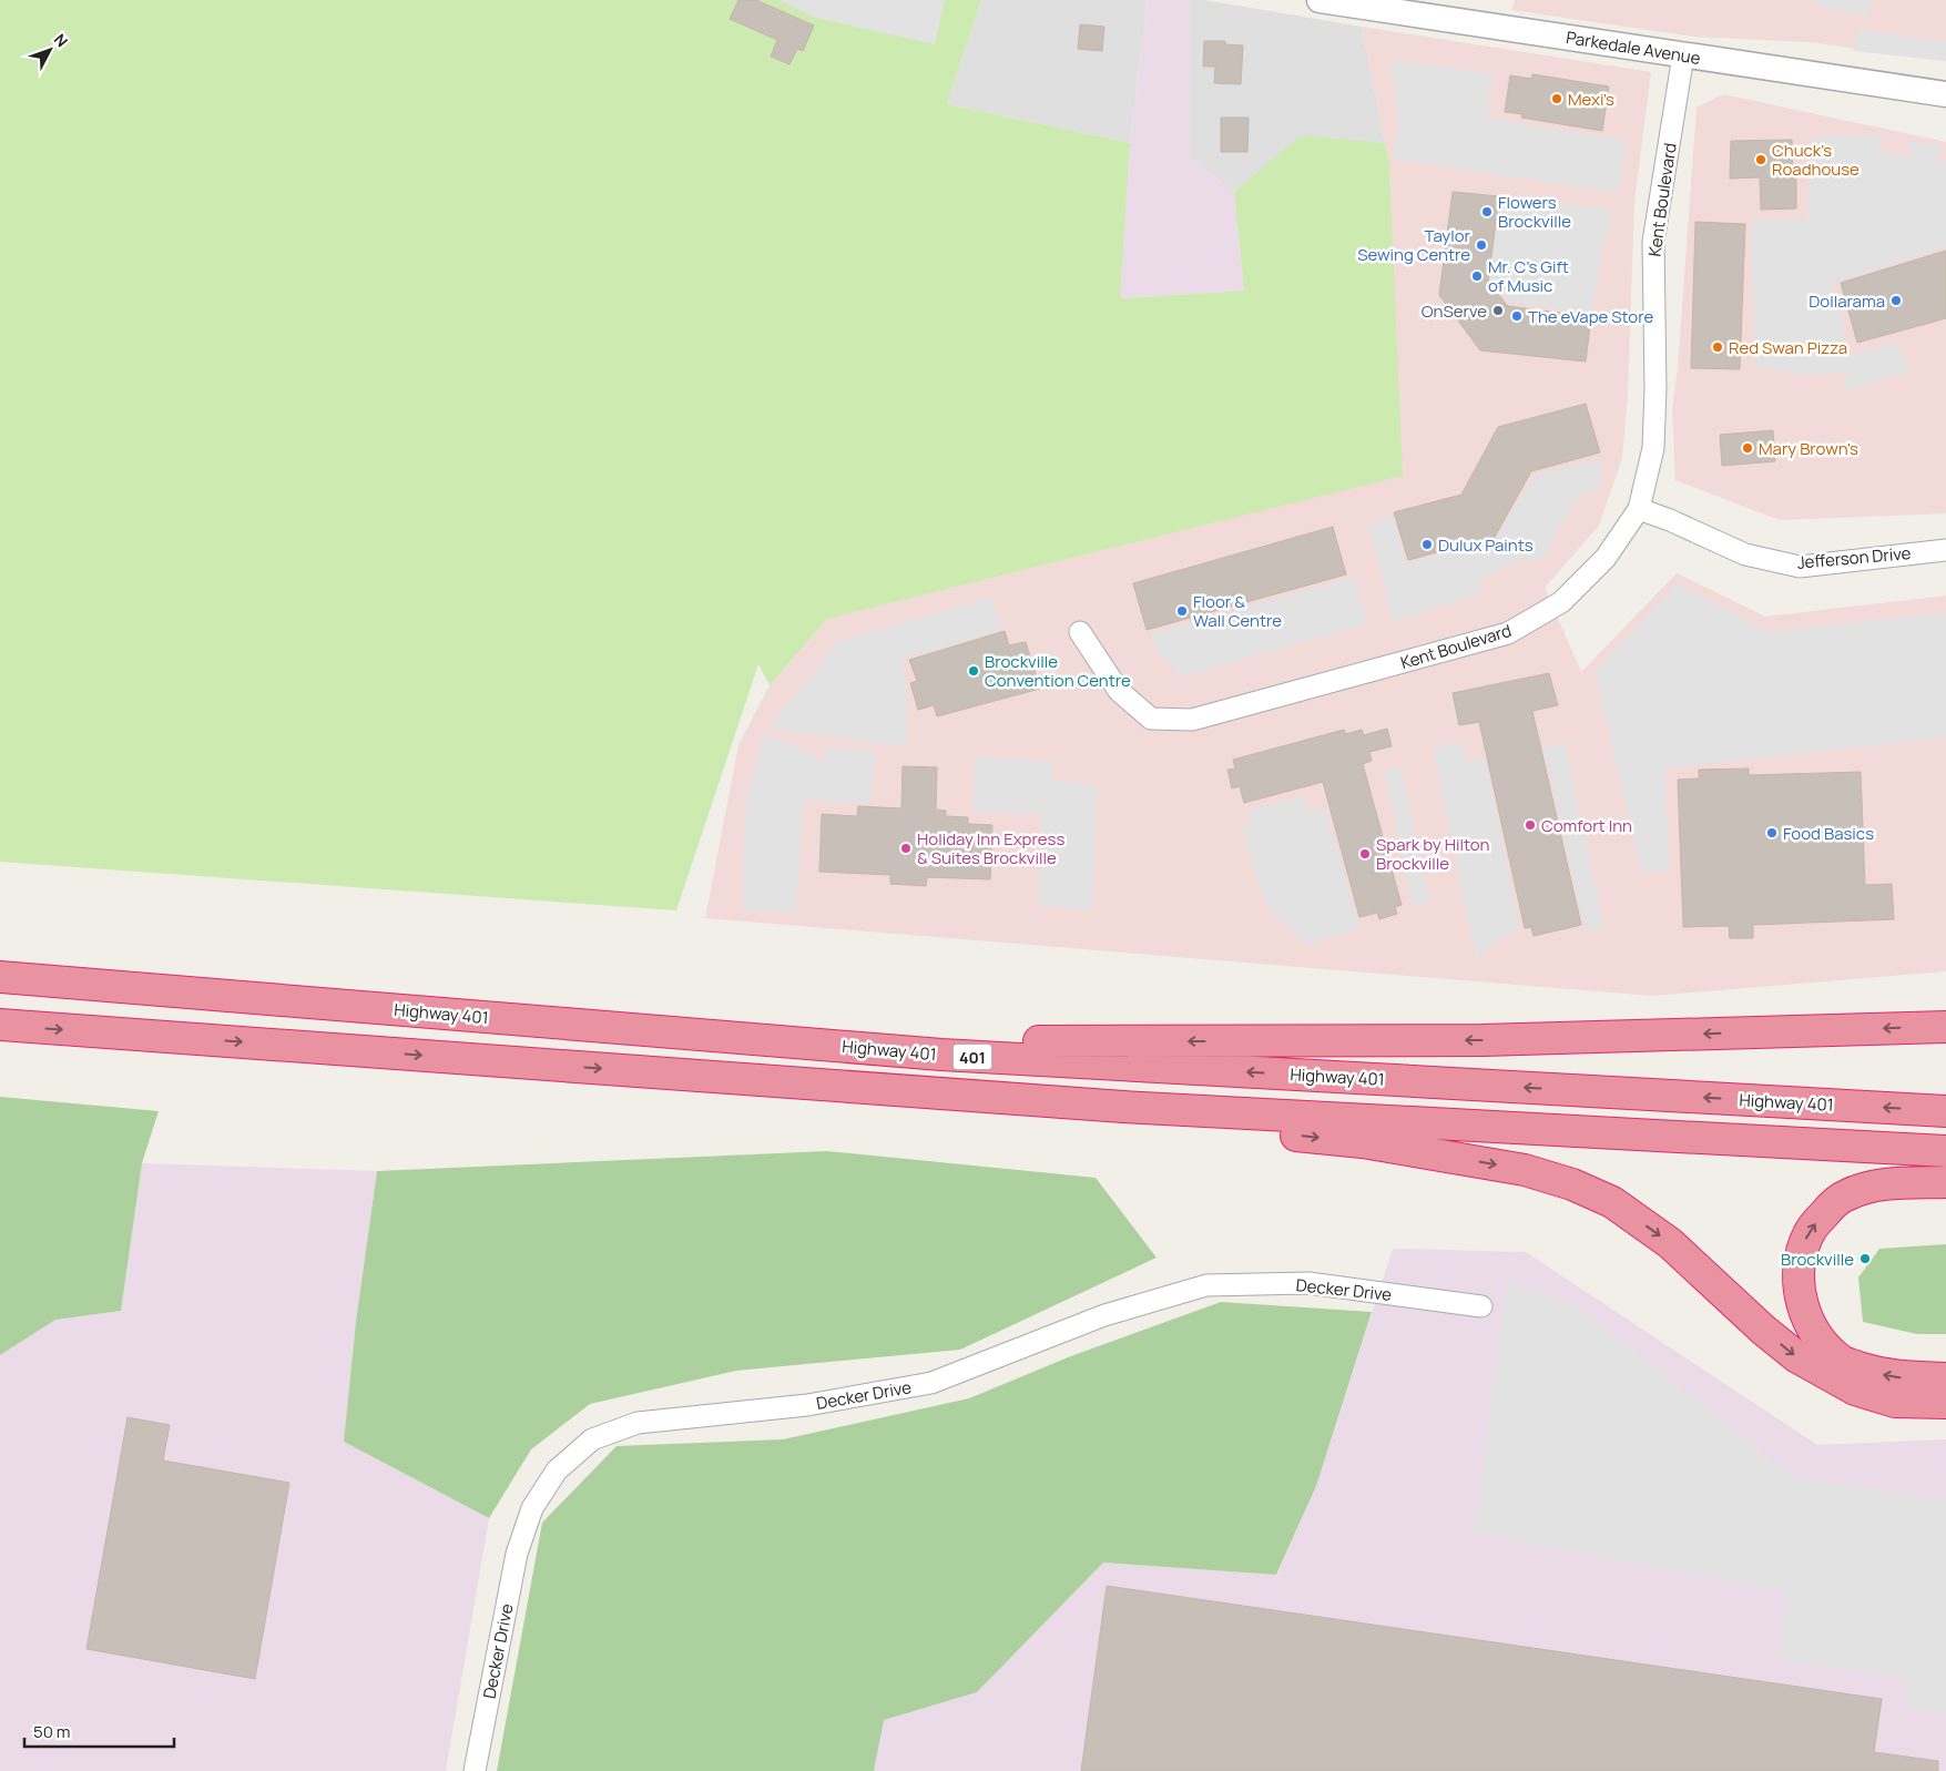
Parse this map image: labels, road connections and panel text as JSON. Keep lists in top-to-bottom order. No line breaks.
{"streets":{"highway":["Highway 401","401"],"street":["Parkedale Avenue","Kent Boulevard","Jefferson Drive","Decker Drive"]},"crossings":[["Parkedale Avenue","Kent Boulevard"],["Kent Boulevard","Jefferson Drive"]],"places":["Mexi's","Chuck's Roadhouse","Flowers Brockville","Taylor Sewing Centre","Mr. C's Gift of Music","Dollarama","OnServe","The eVape Store","Red Swan Pizza","Mary Brown's","Dulux Paints","Floor & Wall Centre","Brockville Convention Centre","Comfort Inn","Food Basics","Holiday Inn Express & Suites Brockville","Spark by Hilton Brockville","Brockville"],"scale_bar":"50 m","north":"top right"}
